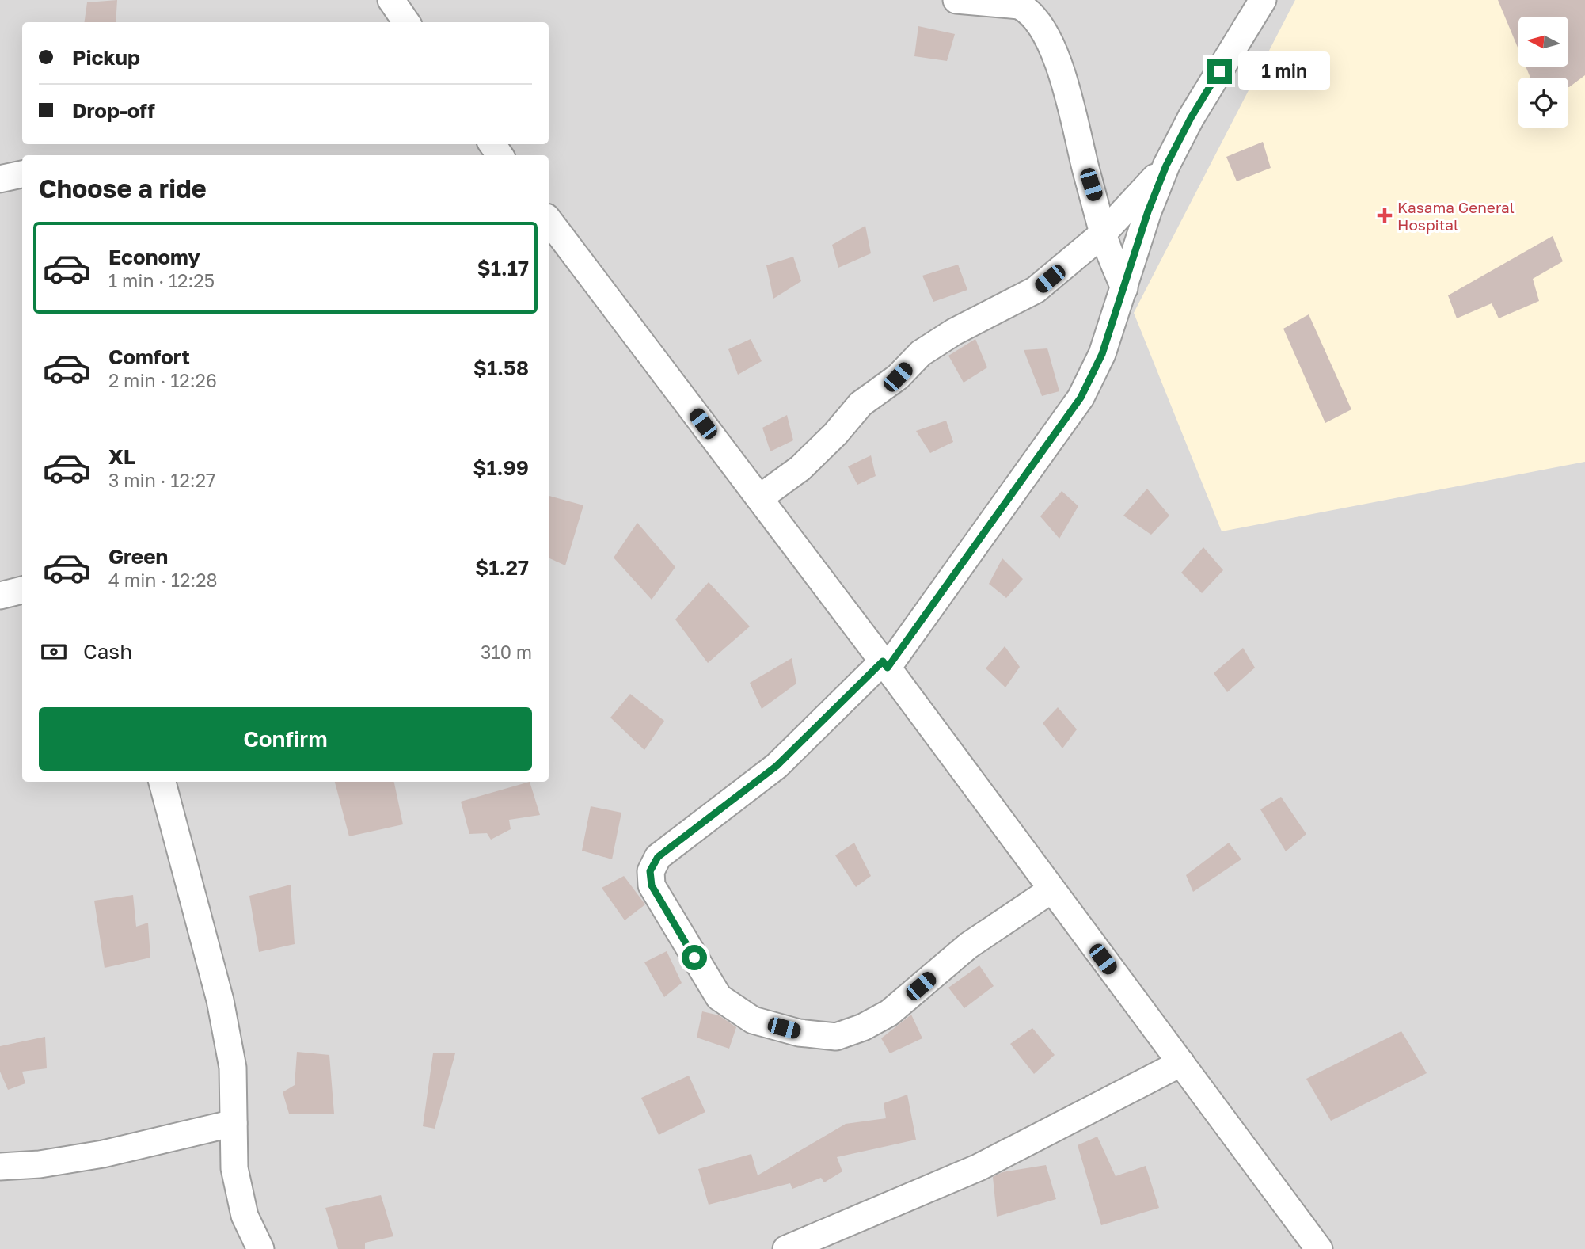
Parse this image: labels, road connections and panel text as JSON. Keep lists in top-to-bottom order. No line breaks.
{"places":{"health":["Kasama General Hospital"]},"north":"left","page":{"banner":["Pickup","Drop-off"],"bubble":"1 min","heading":"Choose a ride","list":[{"name":"Economy","note":"1 min · 12:25","value":"$1.17"},{"name":"Comfort","note":"2 min · 12:26","value":"$1.58"},{"name":"XL","note":"3 min · 12:27","value":"$1.99"},{"name":"Green","note":"4 min · 12:28","value":"$1.27"}],"pay":["Cash","310 m"],"buttons":"Confirm"}}
